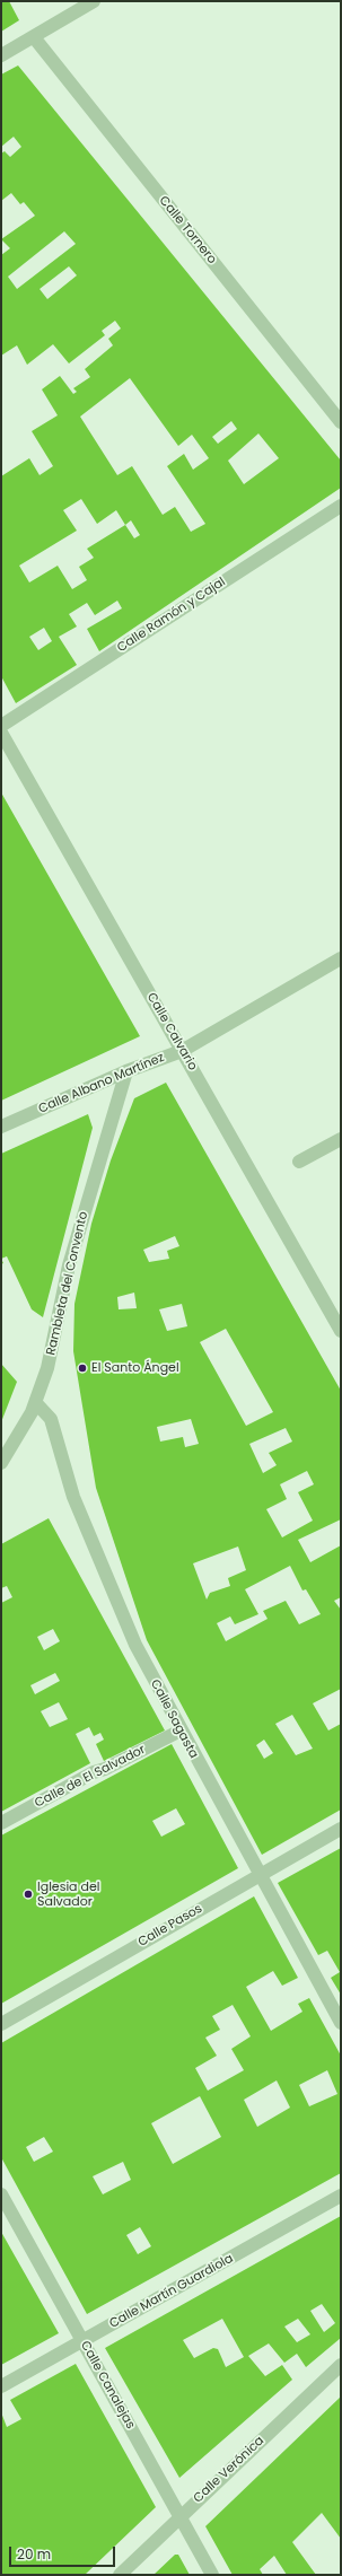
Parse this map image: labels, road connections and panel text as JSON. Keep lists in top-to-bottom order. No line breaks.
{"streets":{"street":["Calle Tornero","Calle Ramón y Cajal","Calle Calvario","Calle Albano Martínez","Rambleta del Convento","Calle Sagasta","Calle de El Salvador","Calle Pasos","Calle Martín Guardiola","Calle Canalejas","Calle Verónica"]},"crossings":[["Calle Calvario","Calle Albano Martínez"],["Calle Albano Martínez","Rambleta del Convento"],["Rambleta del Convento","Calle Sagasta"],["Calle Sagasta","Calle de El Salvador"],["Calle Sagasta","Calle Pasos"],["Calle Martín Guardiola","Calle Canalejas"],["Calle Canalejas","Calle Verónica"]],"places":["El Santo Ángel","Iglesia del Salvador"],"scale_bar":"20 m"}
